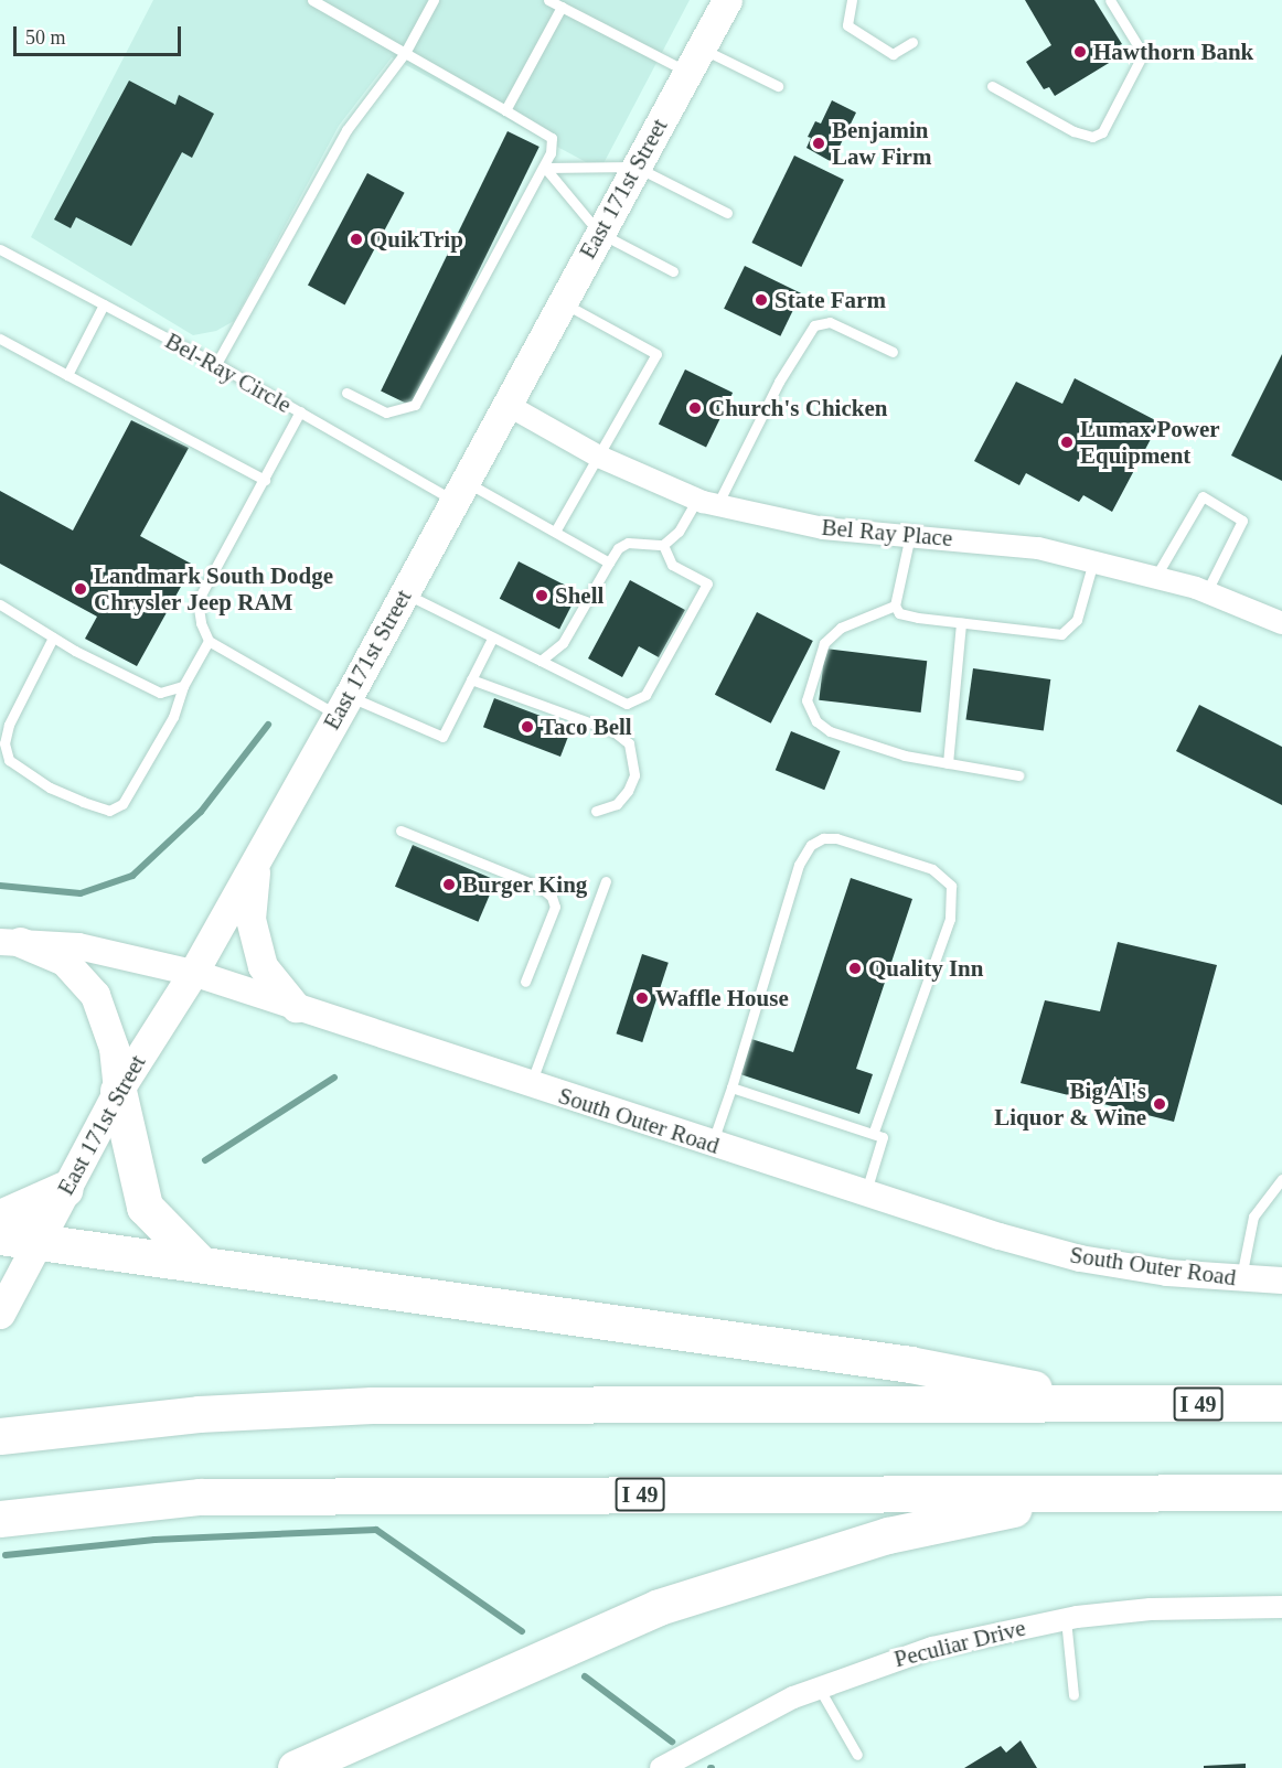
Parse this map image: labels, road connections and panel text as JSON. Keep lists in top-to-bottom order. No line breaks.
{"streets":{"highway":["I 49"],"main road":["East 171st Street"],"street":["Bel Ray Place","South Outer Road","Peculiar Drive"],"lane":["Bel-Ray Circle"]},"crossings":[["East 171st Street","Bel-Ray Circle"],["East 171st Street","Bel Ray Place"],["East 171st Street","South Outer Road"]],"places":["Hawthorn Bank","Benjamin Law Firm","QuikTrip","State Farm","Church's Chicken","Lumax Power Equipment","Landmark South Dodge Chrysler Jeep RAM","Shell","Taco Bell","Burger King","Quality Inn","Waffle House","Big Al's Liquor & Wine"],"scale_bar":"50 m"}
